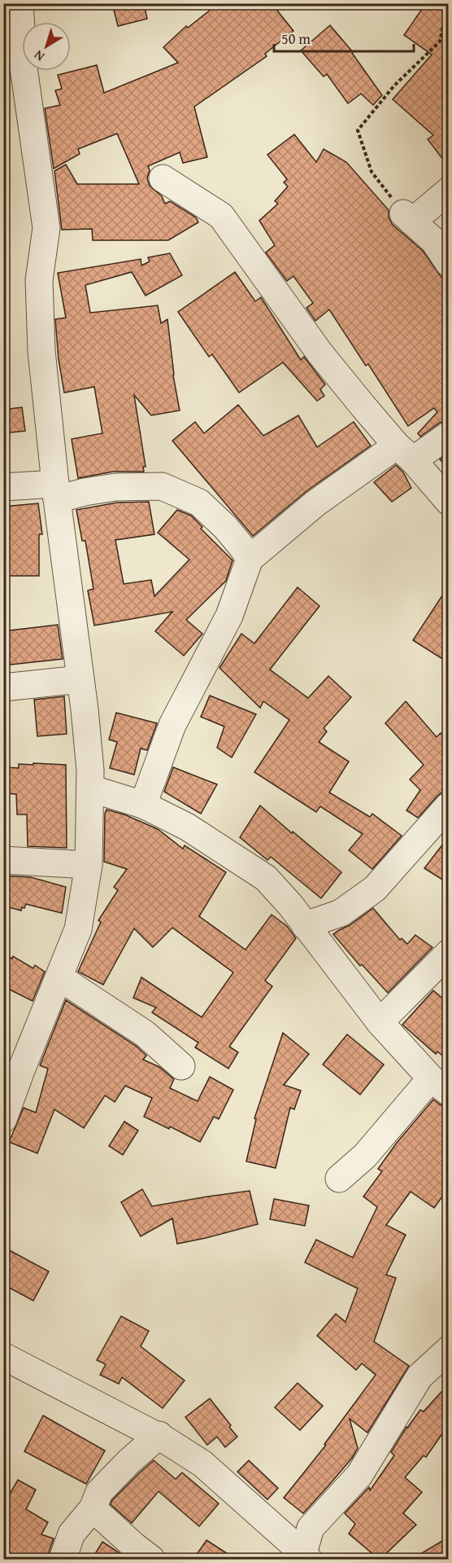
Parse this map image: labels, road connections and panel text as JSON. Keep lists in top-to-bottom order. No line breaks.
{"scale_bar":"50 m","north":"bottom left"}
